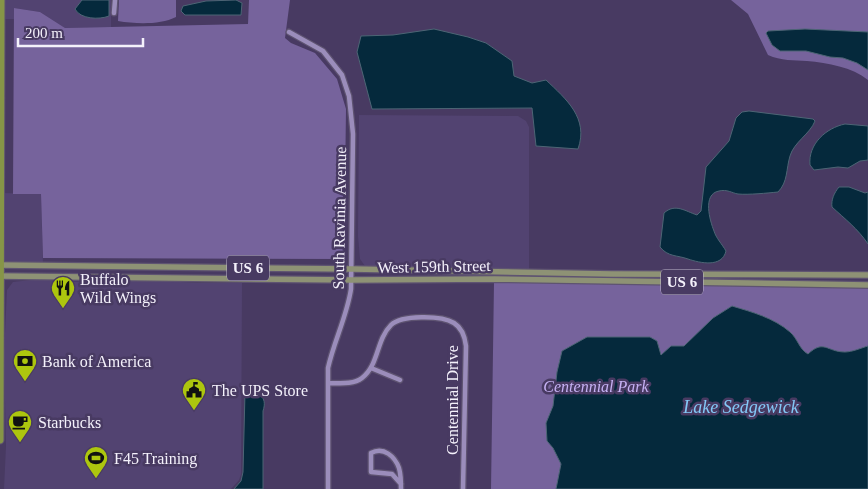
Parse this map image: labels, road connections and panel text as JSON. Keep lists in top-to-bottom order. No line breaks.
{"streets":{"main road":["West 159th Street","US 6"],"street":["South Ravinia Avenue","Centennial Drive"]},"crossings":[["South Ravinia Avenue","West 159th Street"]],"water":["Lake Sedgewick"],"parks":["Centennial Park"],"places":{"restaurant":["Buffalo Wild Wings"],"bank":["Bank of America"],"public building":["The UPS Store"],"cafe":["Starbucks"],"sports":["F45 Training"]},"scale_bar":"200 m"}
